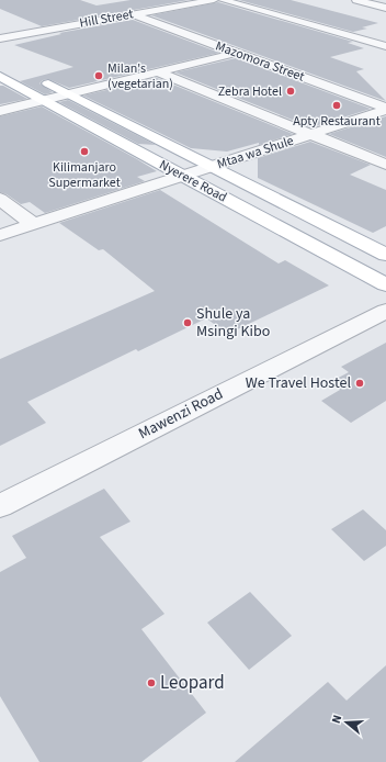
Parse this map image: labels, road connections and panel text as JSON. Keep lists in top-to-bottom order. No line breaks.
{"streets":{"main road":["Nyerere Road"],"street":["Hill Street","Mazomora Street","Mtaa wa Shule","Mawenzi Road"]},"crossings":[["Hill Street","Mazomora Street"],["Mazomora Street","Mtaa wa Shule"],["Mtaa wa Shule","Nyerere Road"]],"places":["Milan's (vegetarian)","Zebra Hotel","Apty Restaurant","Kilimanjaro Supermarket","Shule ya Msingi Kibo","We Travel Hostel","Leopard"],"north":"left"}
